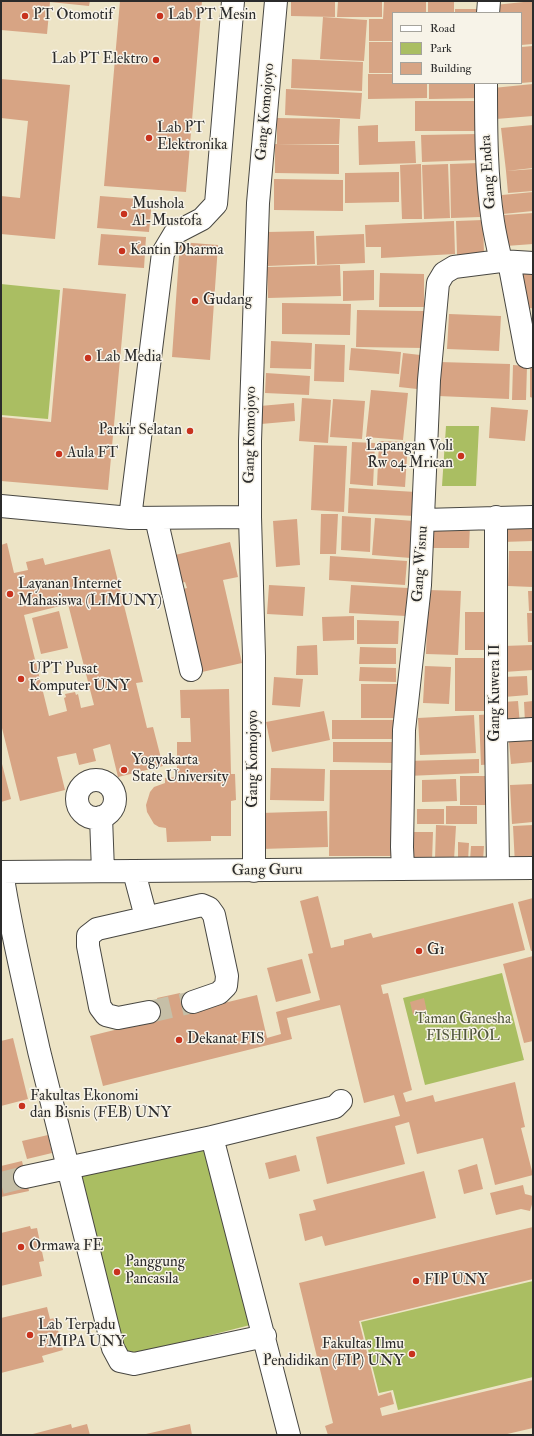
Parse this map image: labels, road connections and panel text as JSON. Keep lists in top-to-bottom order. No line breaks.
{"streets":{"street":["Gang Komojoyo","Gang Endra","Gang Wisnu","Gang Kuwera II","Gang Guru"]},"crossings":[["Gang Komojoyo","Gang Guru"],["Gang Endra","Gang Wisnu"],["Gang Wisnu","Gang Guru"],["Gang Kuwera II","Gang Guru"]],"parks":["Taman Ganesha FISHIPOL"],"places":["PT Otomotif","Lab PT Mesin","Lab PT Elektro","Lab PT Elektronika","Mushola Al-Mustofa","Kantin Dharma","Gudang","Lab Media","Parkir Selatan","Aula FT","Lapangan Voli Rw 04 Mrican","Layanan Internet Mahasiswa (LIMUNY)","UPT Pusat Komputer UNY","Yogyakarta State University","G1","Dekanat FIS","Fakultas Ekonomi dan Bisnis (FEB) UNY","Ormawa FE","Panggung Pancasila","FIP UNY","Lab Terpadu FMIPA UNY","Fakultas Ilmu Pendidikan (FIP) UNY"],"legend":["Road","Park","Building"]}
